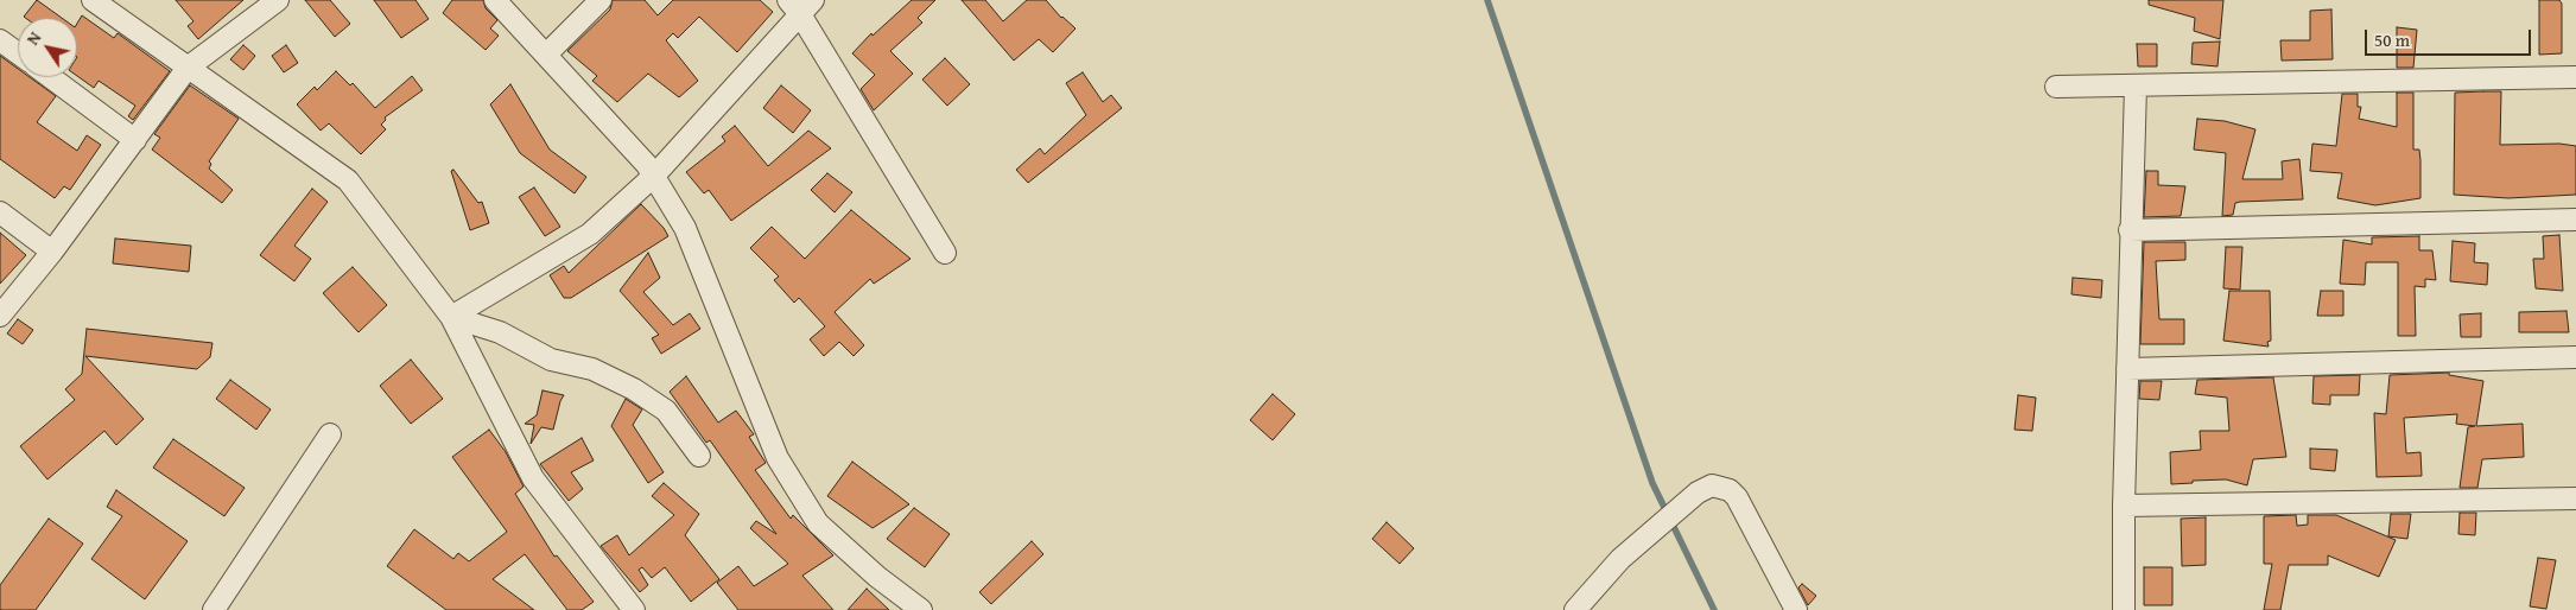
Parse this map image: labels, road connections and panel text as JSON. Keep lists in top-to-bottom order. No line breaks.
{"scale_bar":"50 m","north":"top left"}
